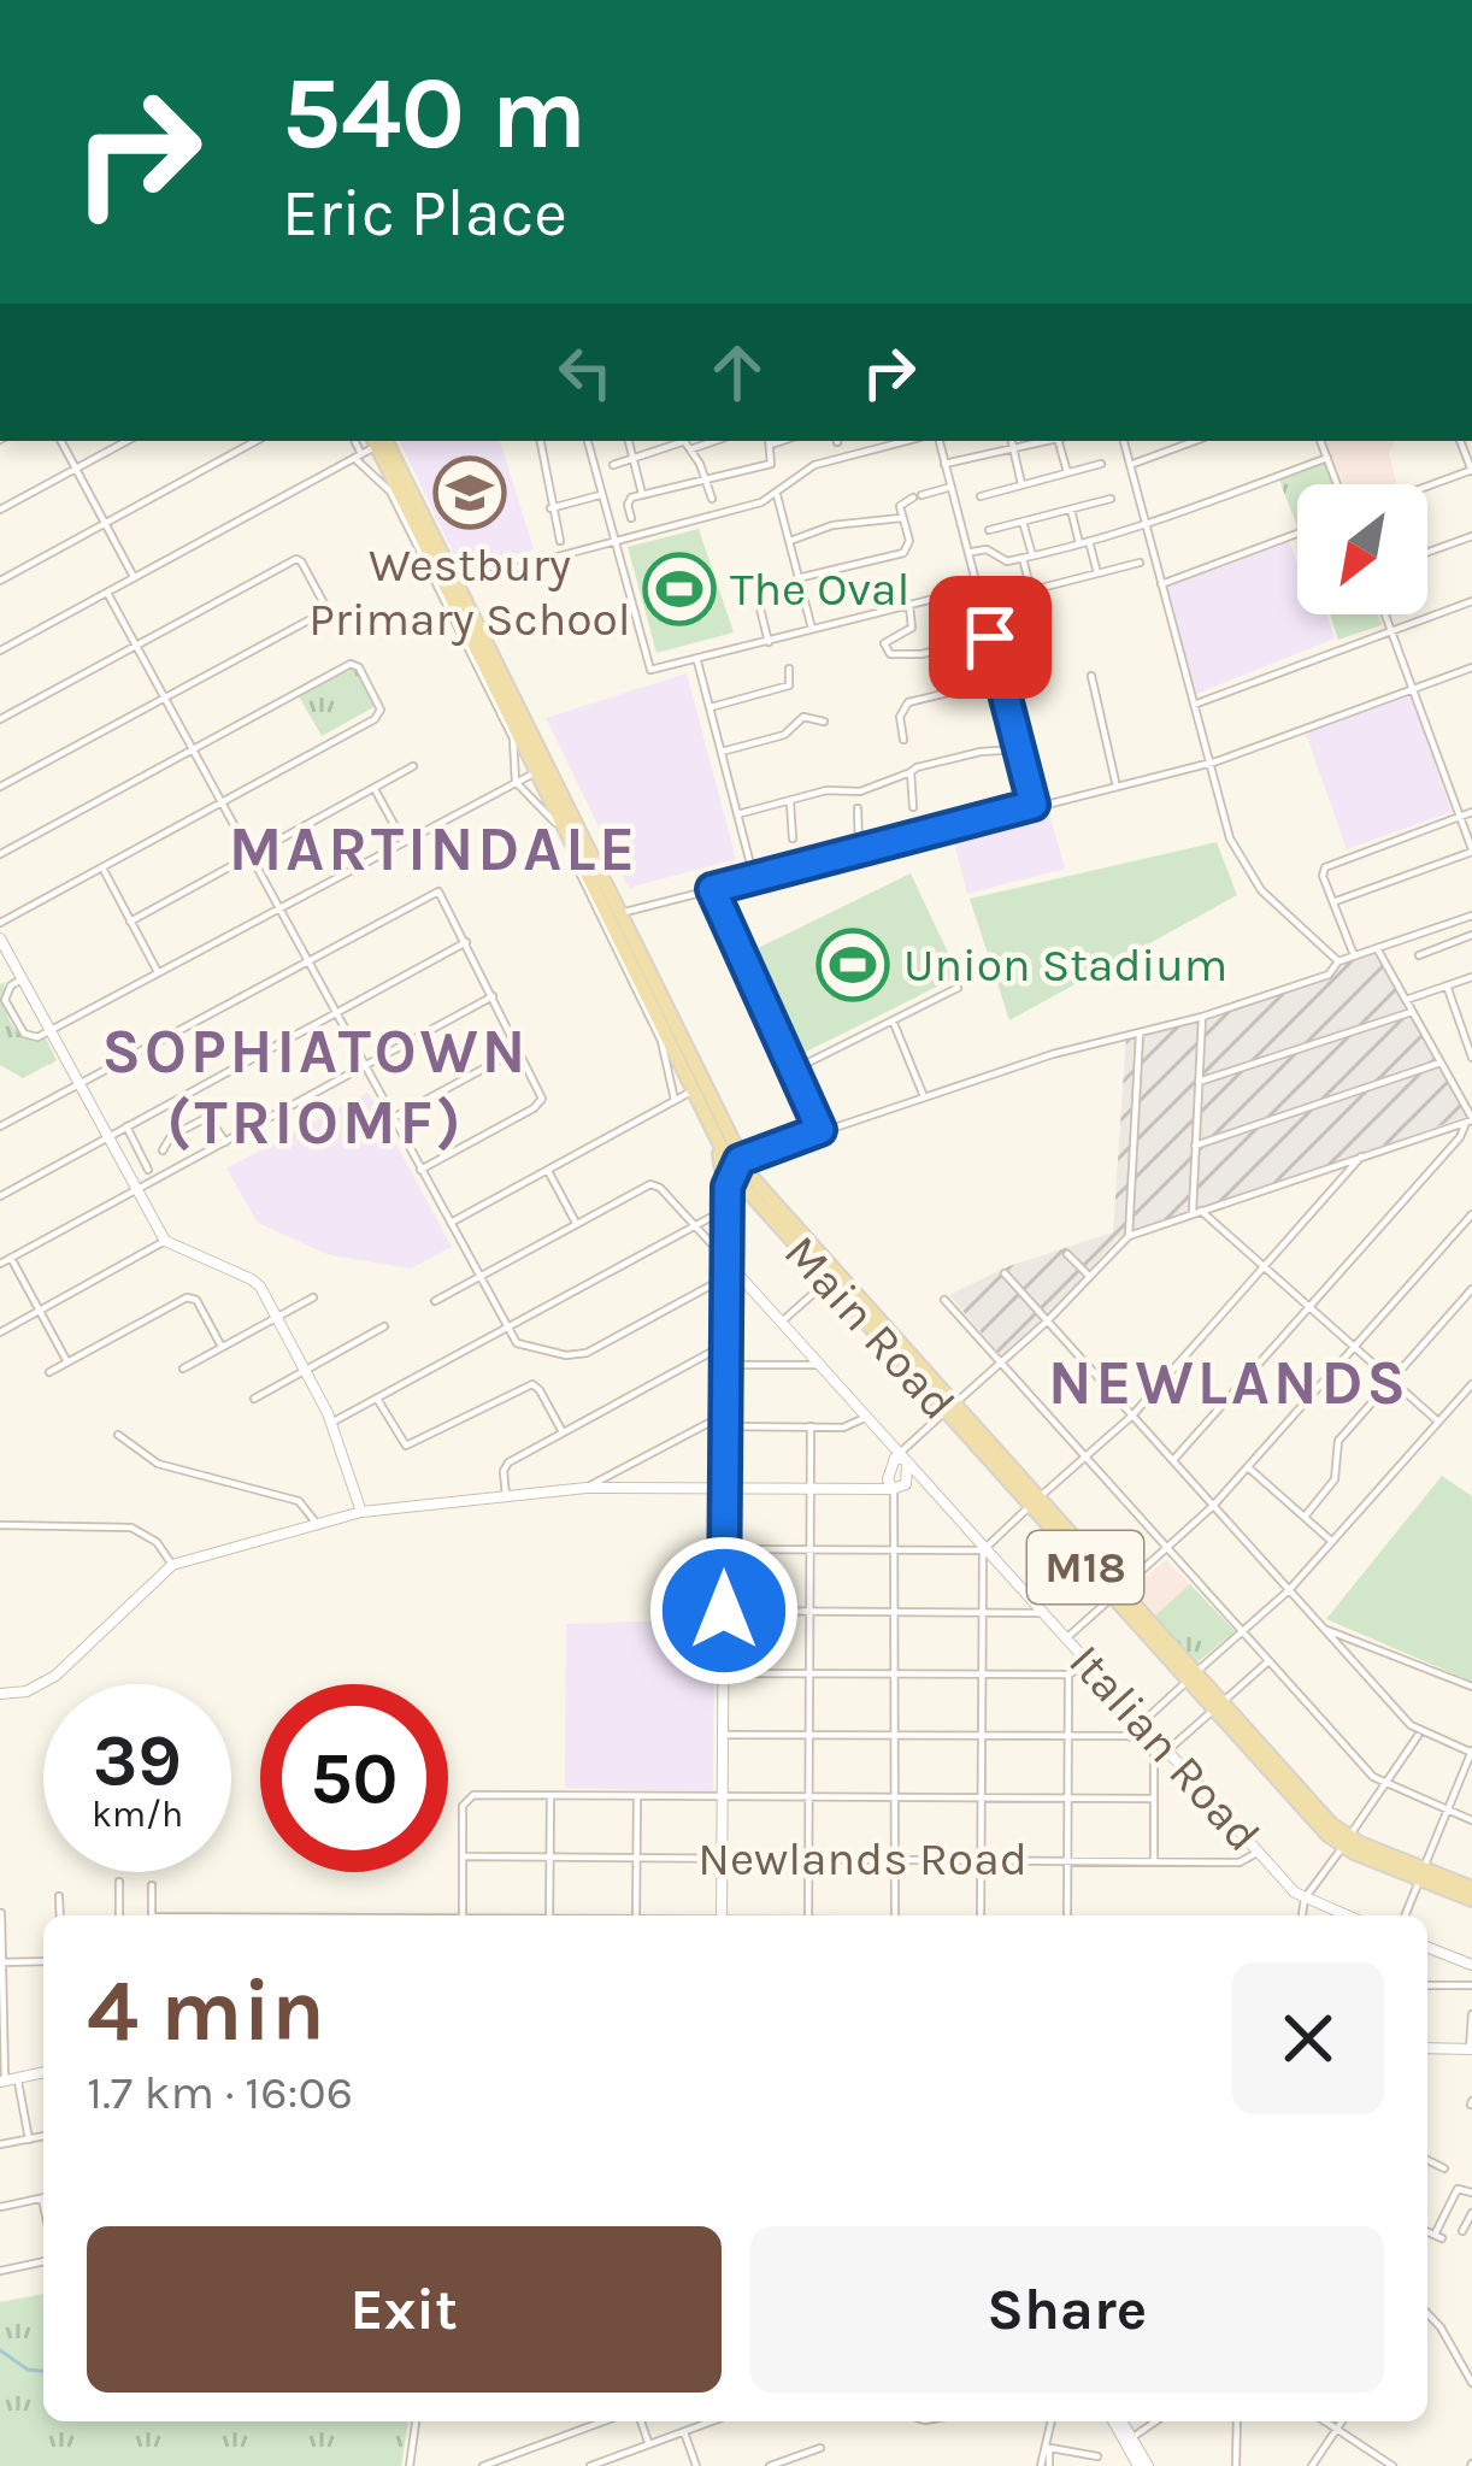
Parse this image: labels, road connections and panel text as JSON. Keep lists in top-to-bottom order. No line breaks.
{"streets":{"main road":["Main Road","M18"],"street":["Italian Road","Newlands Road"]},"crossings":[["Italian Road","Newlands Road"]],"districts":["MARTINDALE","SOPHIATOWN (TRIOMF)","NEWLANDS"],"places":{"school or university":["Westbury Primary School"],"sports":["The Oval","Union Stadium"]},"north":"bottom left","page":{"turn":["540 m","Eric Place"],"speed":"39 km/h","limit":"50","heading":["4 min","1.7 km · 16:06"],"buttons":["Exit","Share"]}}
